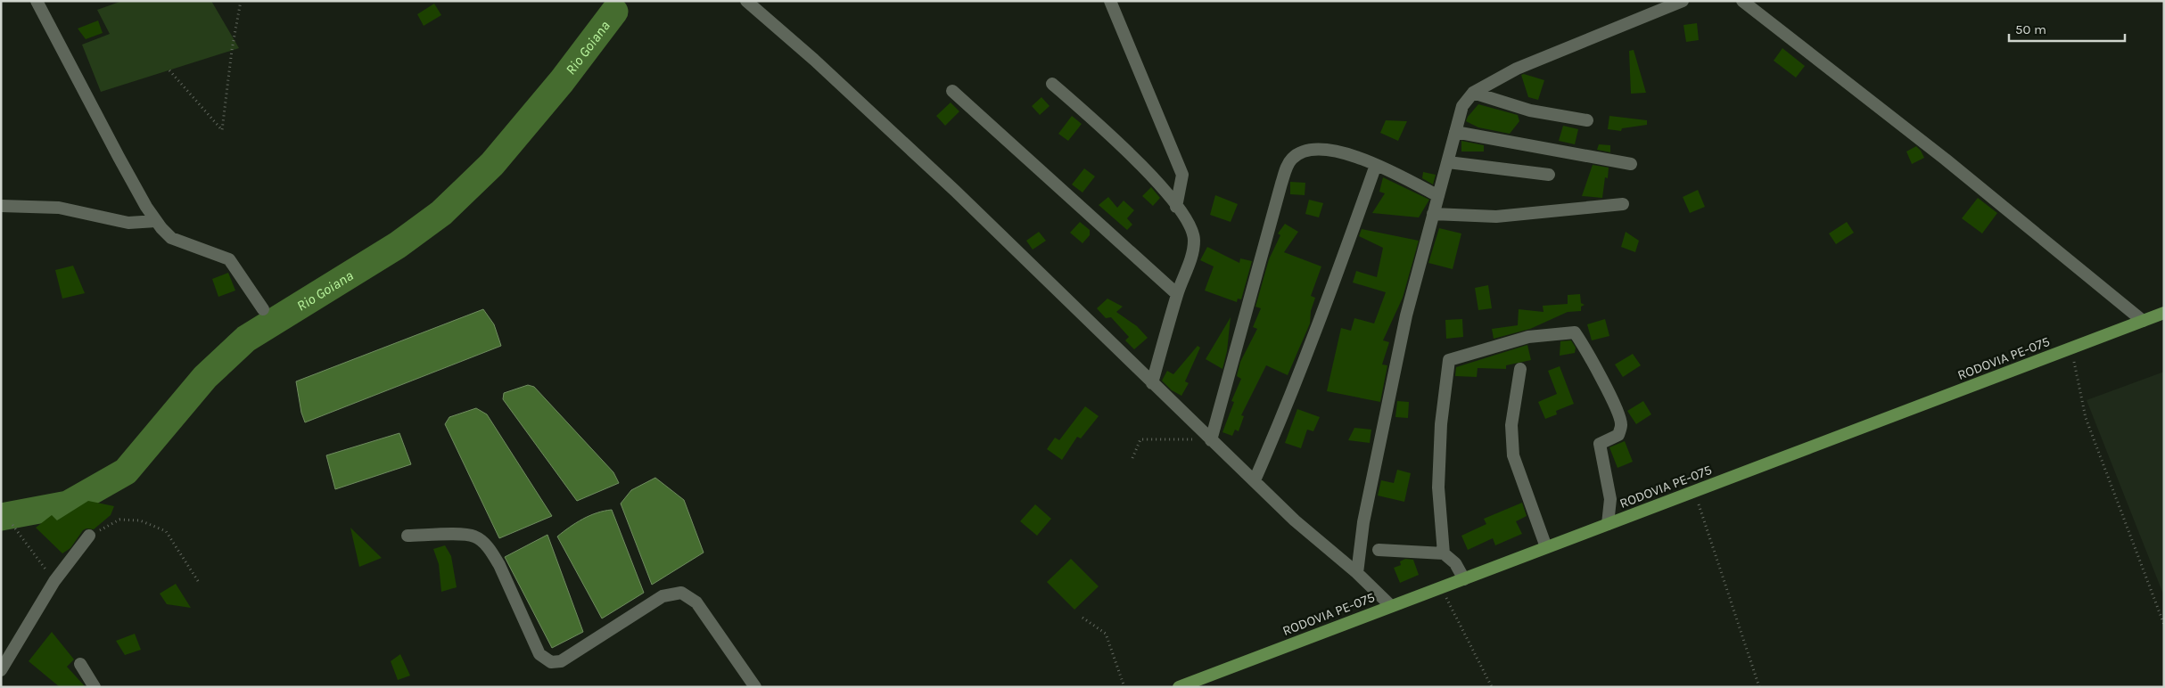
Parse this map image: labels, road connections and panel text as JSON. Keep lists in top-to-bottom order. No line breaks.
{"streets":{"main road":["RODOVIA PE-075"]},"water":["Rio Goiana"],"scale_bar":"50 m"}
